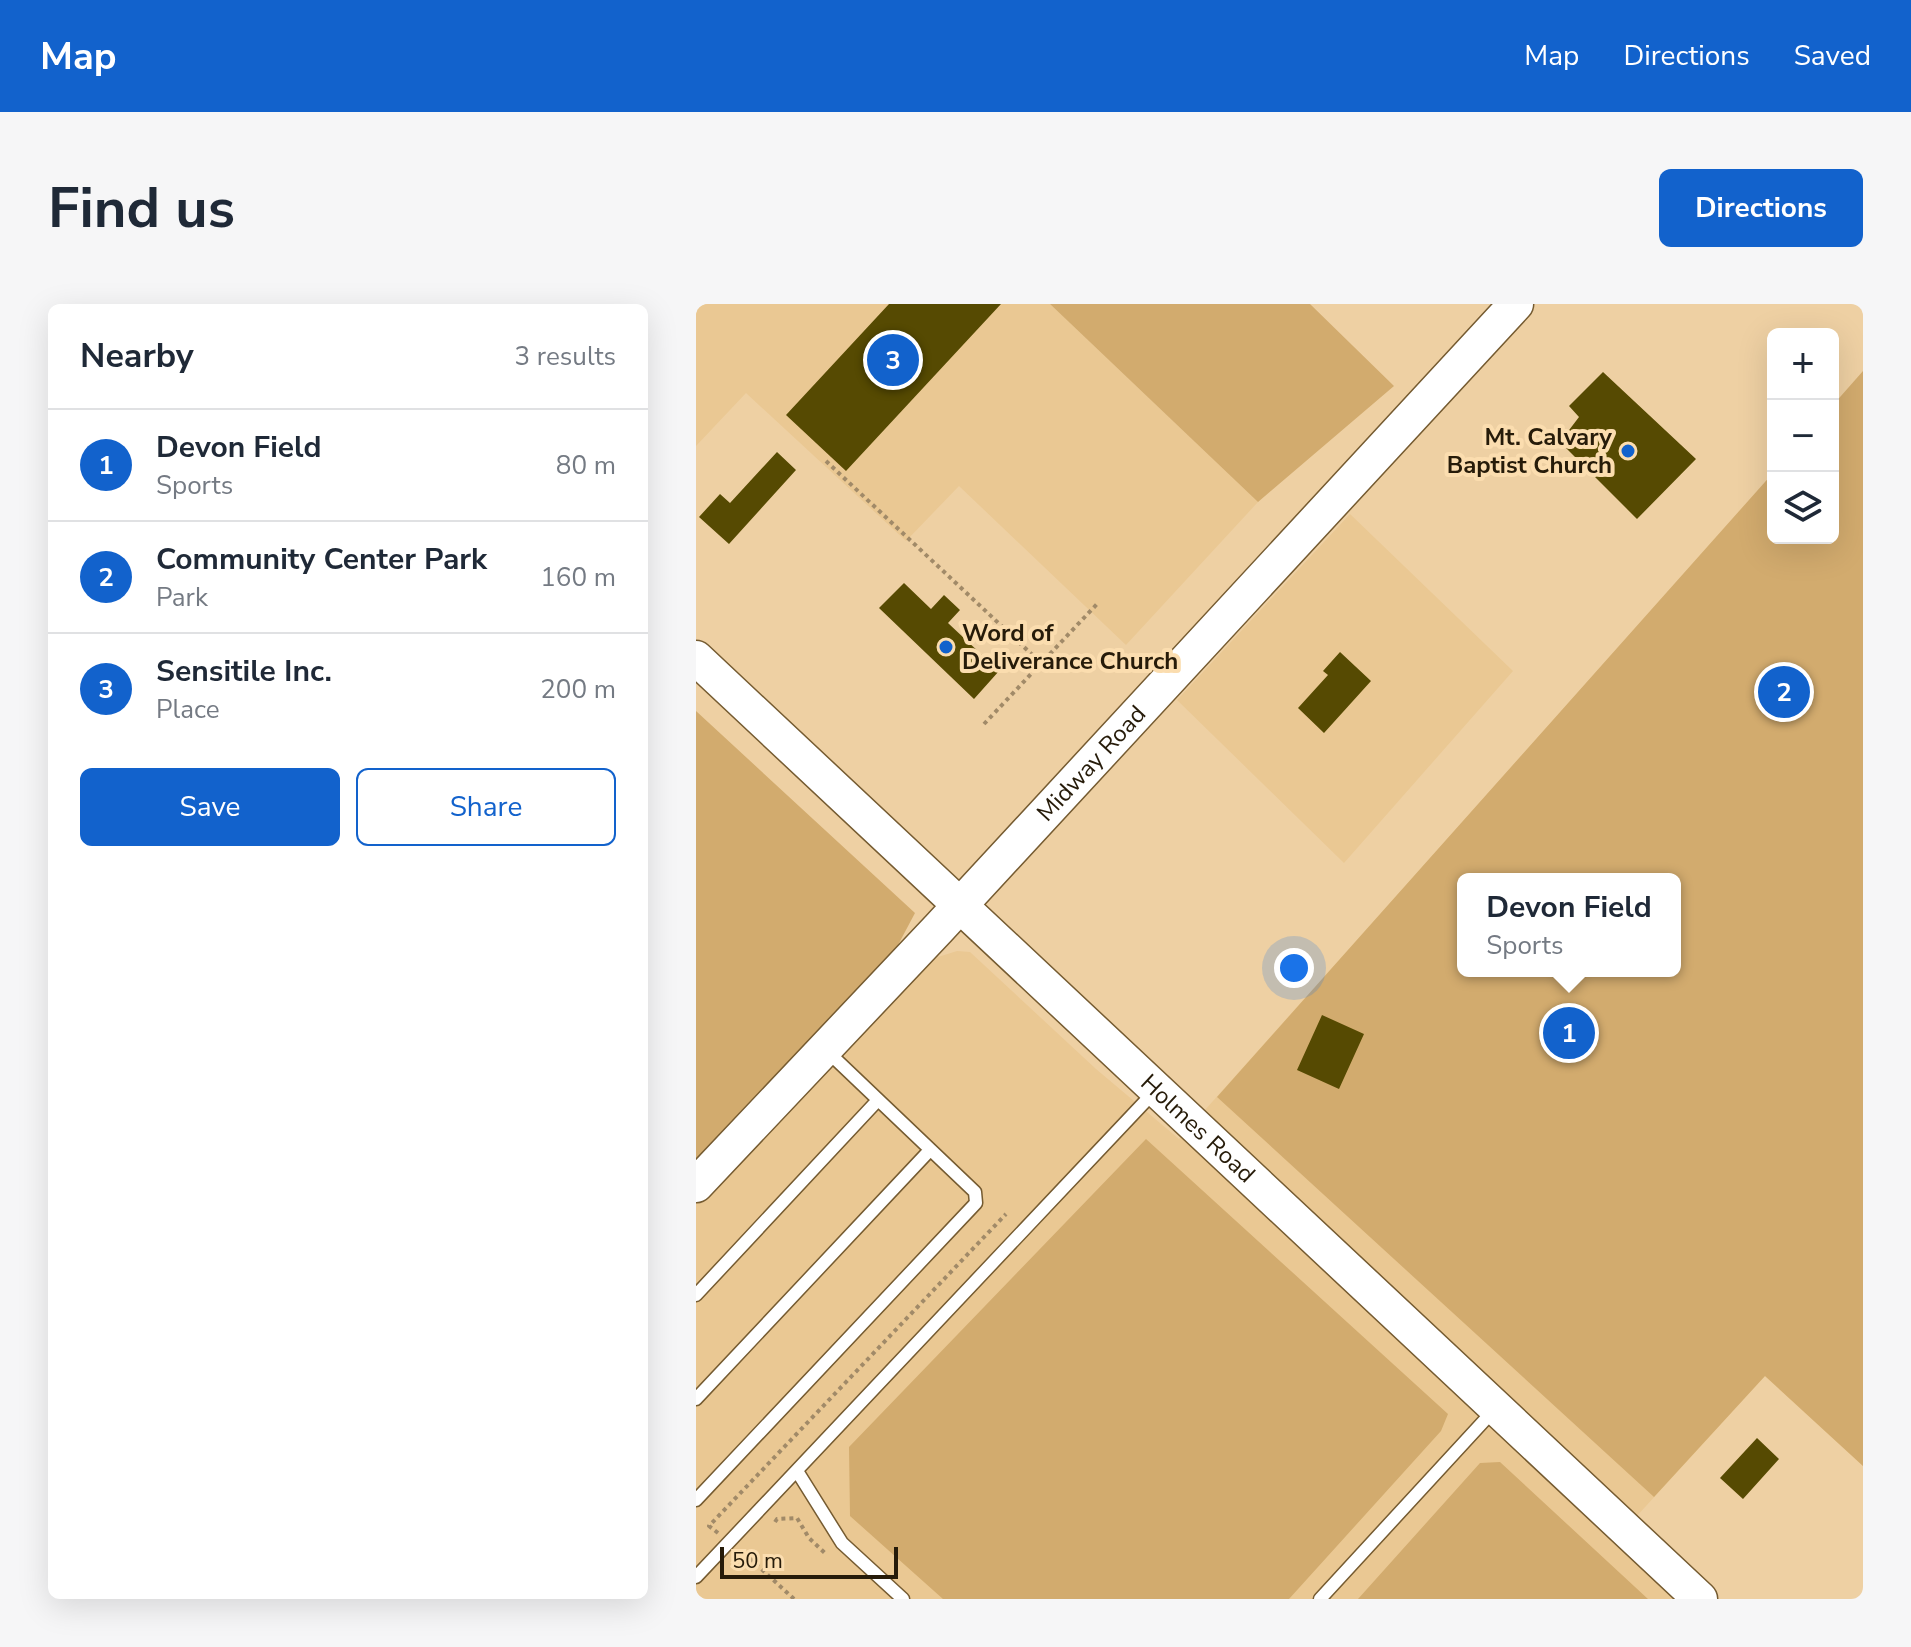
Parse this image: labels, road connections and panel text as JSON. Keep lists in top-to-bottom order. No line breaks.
{"streets":{"main road":["Midway Road","Holmes Road"]},"crossings":[["Midway Road","Holmes Road"]],"places":["Mt. Calvary Baptist Church","Word of Deliverance Church"],"scale_bar":"50 m","page":{"header":"Map","nav":["Map","Directions","Saved"],"buttons":["Directions",["Save","Share"]],"title":"Find us","heading":["Nearby","3 results"],"map_buttons":["+","−"],"pins":["3","2","1"],"list":[{"mark":"1","name":"Devon Field","note":"Sports","value":"80 m"},{"mark":"2","name":"Community Center Park","note":"Park","value":"160 m"},{"mark":"3","name":"Sensitile Inc.","note":"Place","value":"200 m"}],"popup":["Devon Field","Sports"],"scale":"50 m"}}
